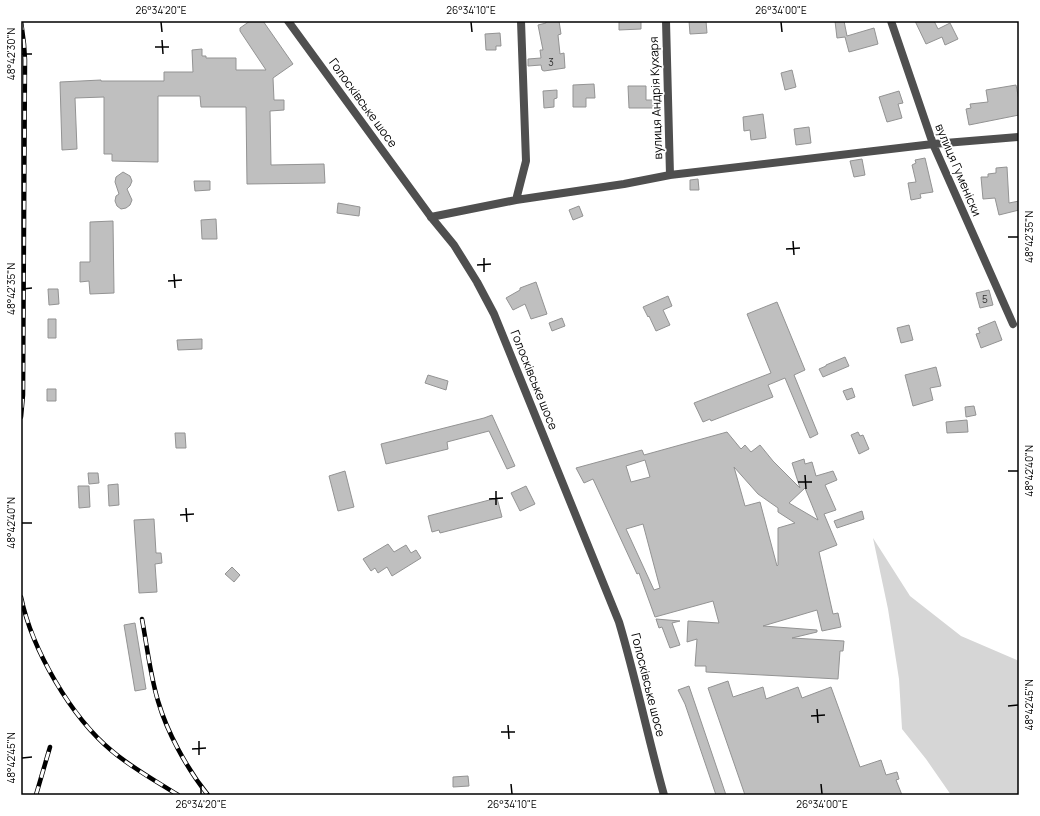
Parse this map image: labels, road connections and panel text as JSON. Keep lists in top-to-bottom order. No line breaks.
{"streets":{"street":["вулиця Андрія Кухаря","Голосківське шосе","вулиця Гуменіски"]},"house_numbers":["3","5"],"coordinates":["26°34'20\"E","26°34'10\"E","26°34'00\"E","48°42'30\"N","48°42'35\"N","48°42'40\"N","48°42'45\"N"]}
